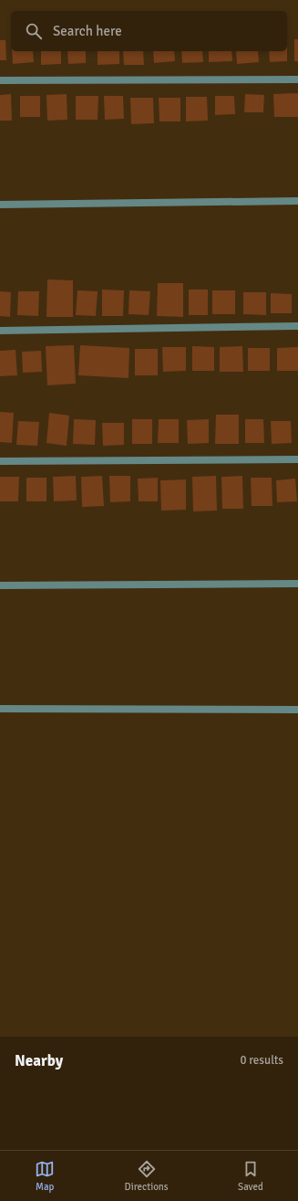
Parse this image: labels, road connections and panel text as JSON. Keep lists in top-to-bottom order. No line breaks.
{"page":{"search":"Search here","heading":["Nearby","0 results"],"nav":["Map","Directions","Saved"]}}
